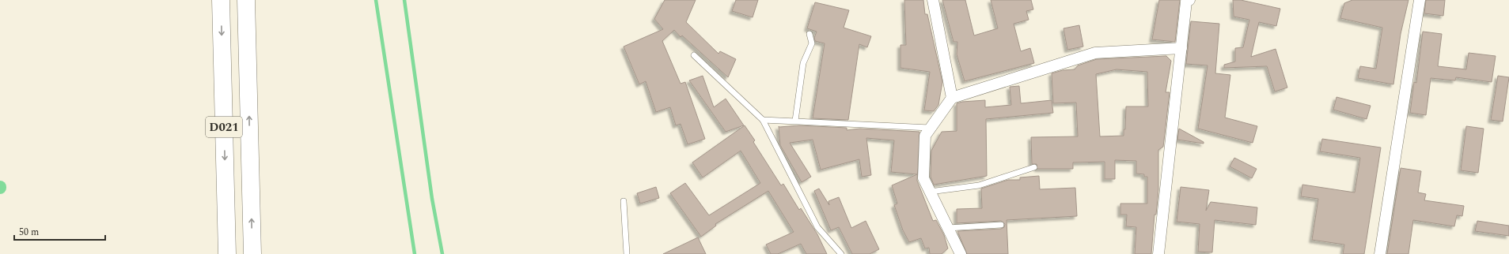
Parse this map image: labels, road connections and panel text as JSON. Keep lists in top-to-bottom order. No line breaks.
{"streets":{"highway":["D021"]},"scale_bar":"50 m"}
